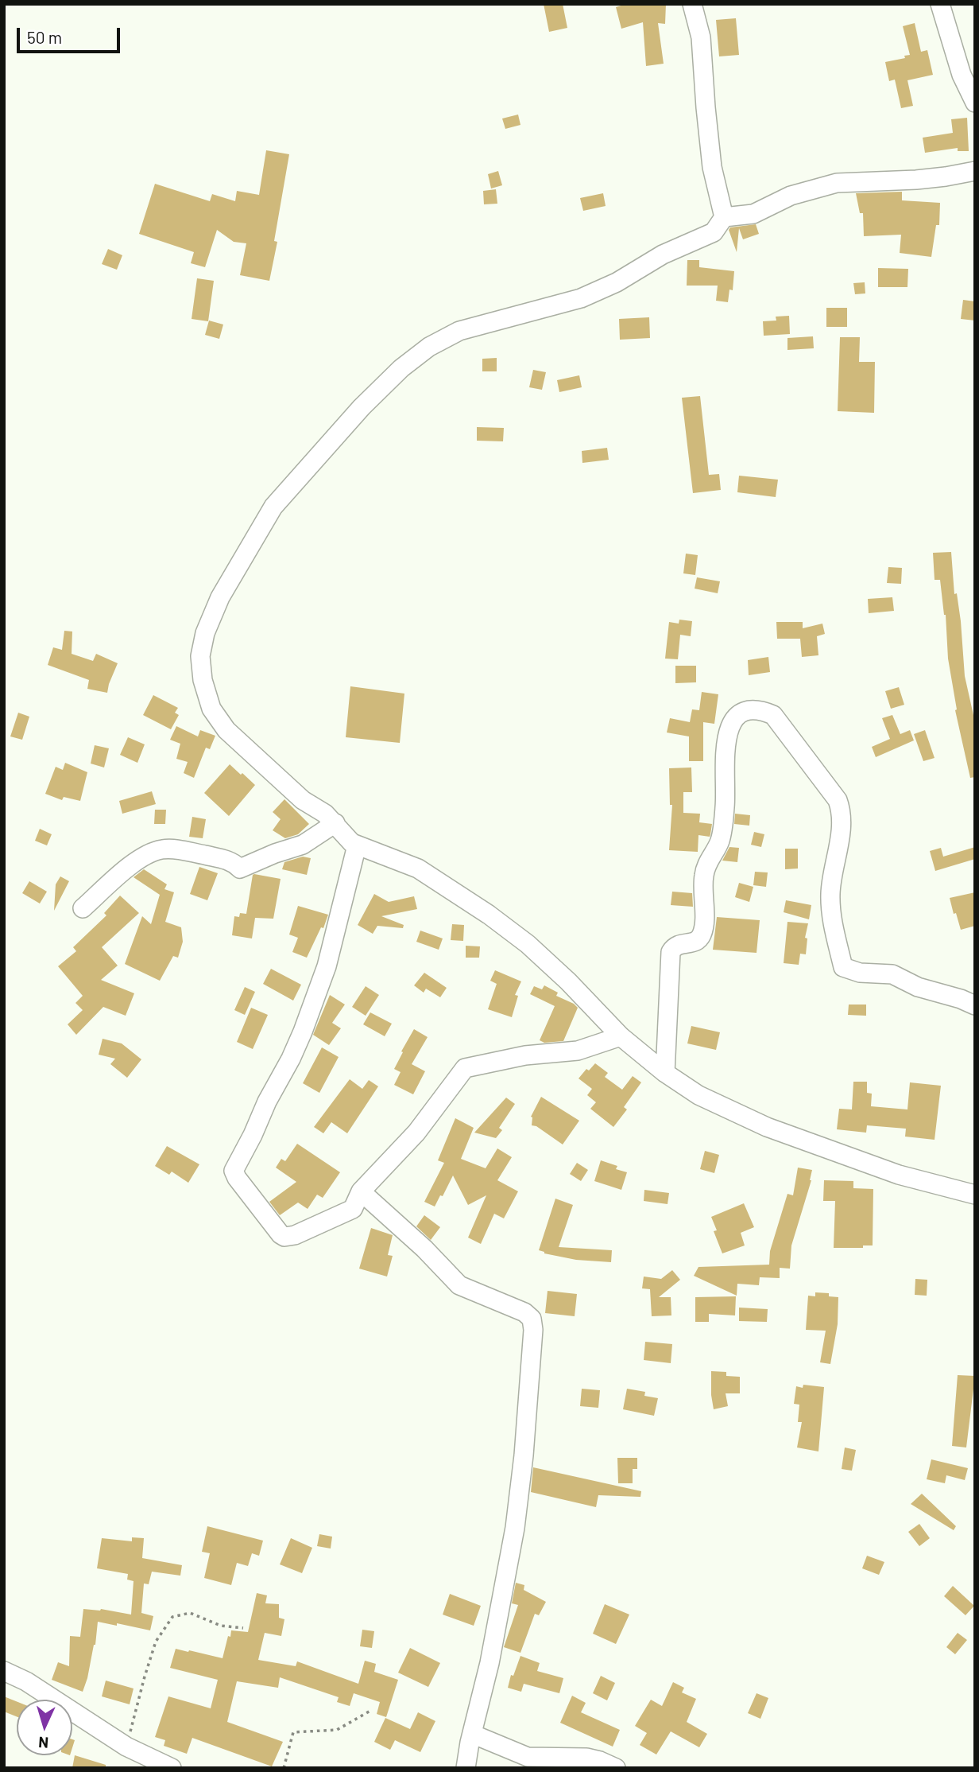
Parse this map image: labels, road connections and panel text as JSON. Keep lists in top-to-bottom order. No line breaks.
{"scale_bar":"50 m","north":"bottom"}
